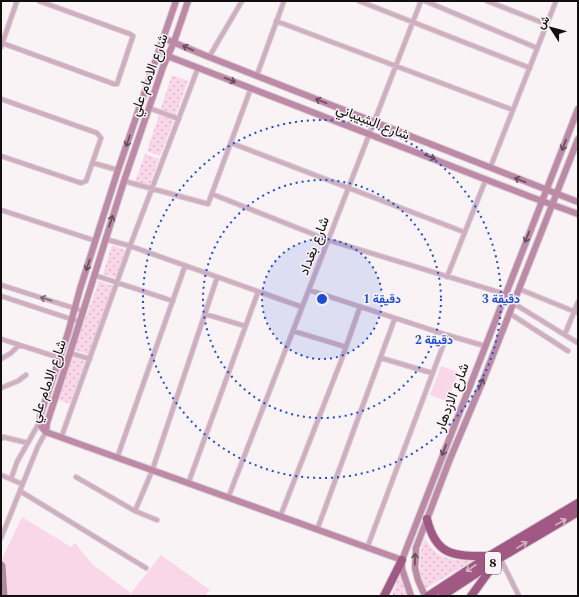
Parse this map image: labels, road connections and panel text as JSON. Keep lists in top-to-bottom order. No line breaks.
{"streets":{"highway":["8"],"main road":["شارع الامام علي","شارع الشيباني","شارع الازدهار"],"street":["شارع بغداد"]},"crossings":[["شارع الامام علي","شارع الشيباني"],["شارع الشيباني","شارع بغداد"],["شارع الشيباني","شارع الازدهار"]],"north":"top left","rings":["1 دقيقة","3 دقيقة","2 دقيقة"]}
